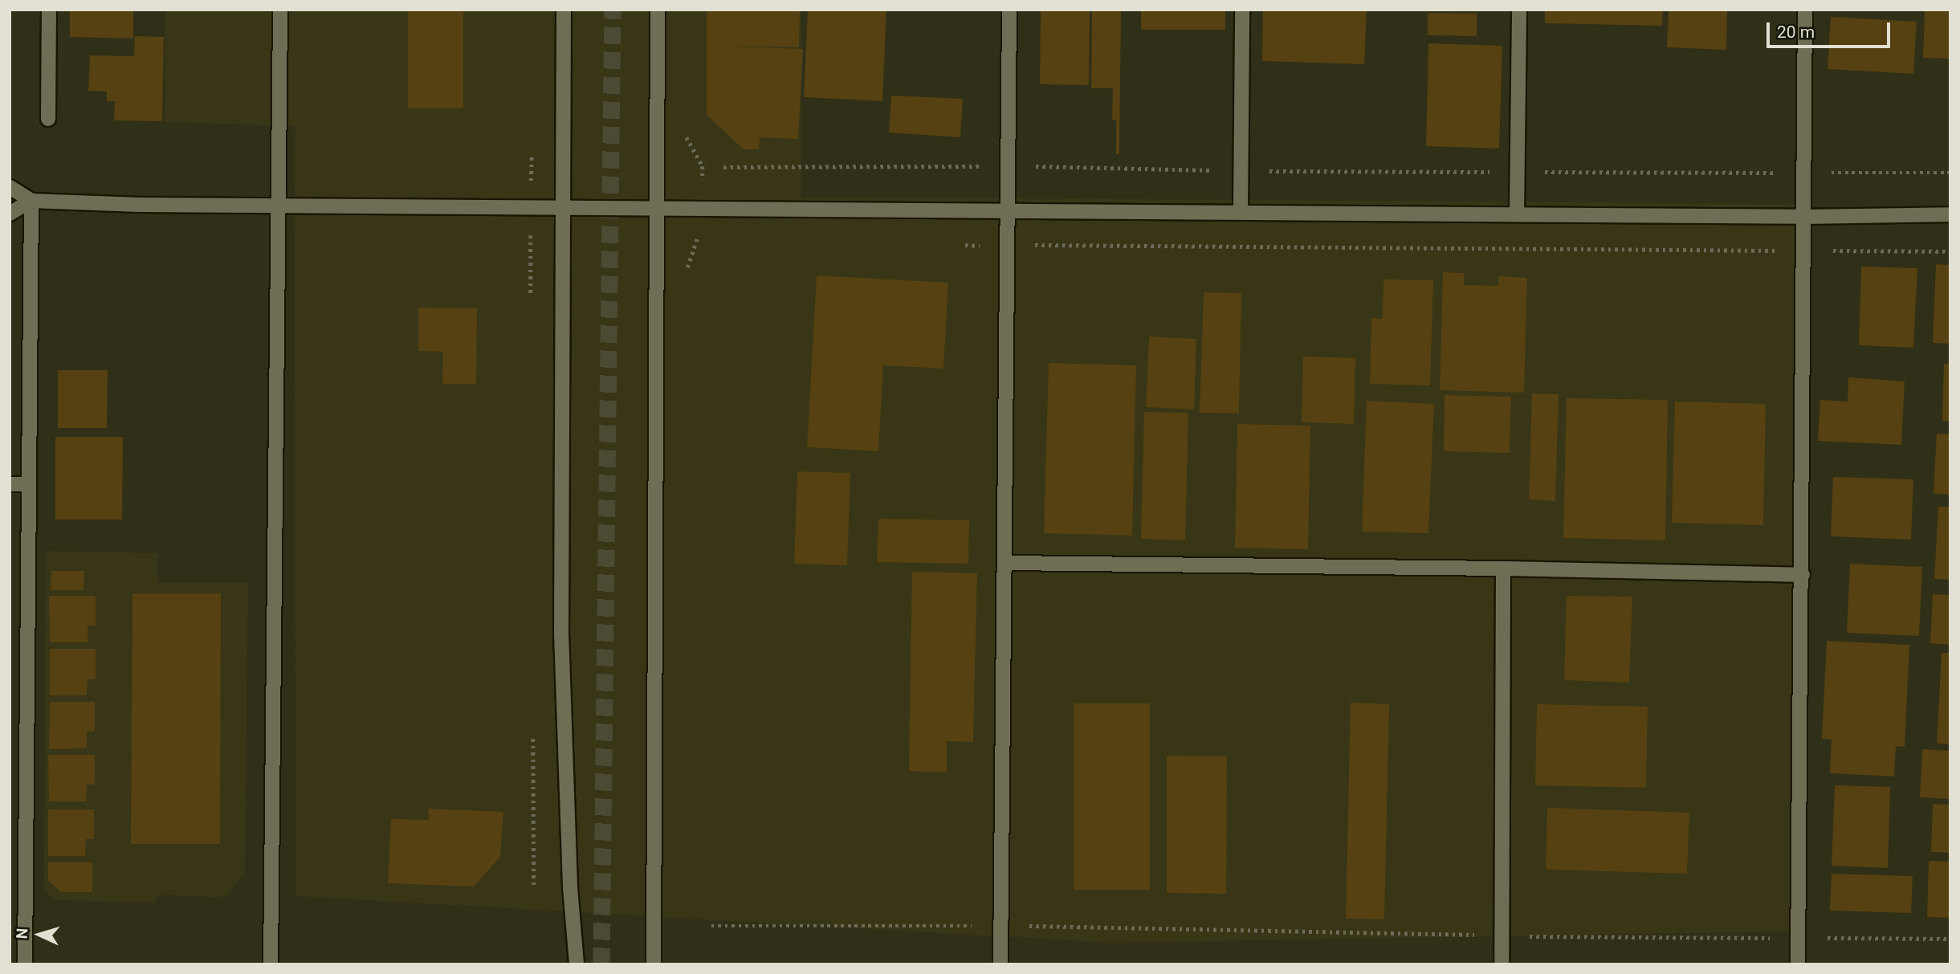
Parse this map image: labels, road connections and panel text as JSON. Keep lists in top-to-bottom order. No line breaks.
{"scale_bar":"20 m","north":"left"}
